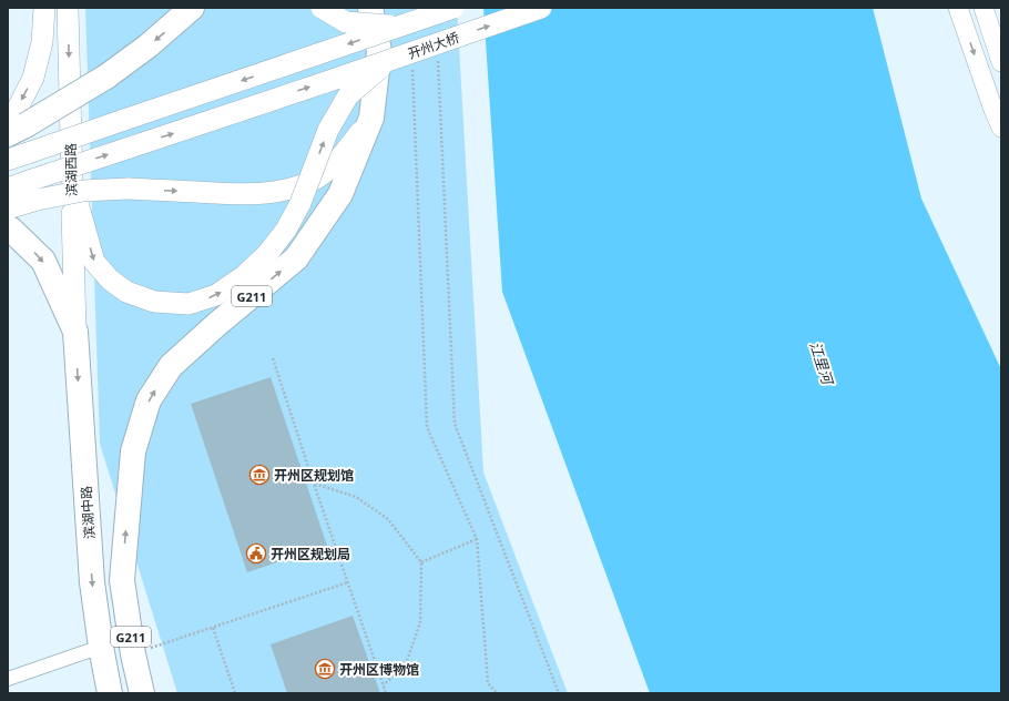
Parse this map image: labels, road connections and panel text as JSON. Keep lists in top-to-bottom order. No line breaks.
{"streets":{"highway":["G211","滨湖中路"],"main road":["开州大桥","滨湖西路"]},"crossings":[["滨湖西路","G211"],["滨湖西路","滨湖中路"],["G211","滨湖中路"]],"one_way":["滨湖中路"],"water":["江里河"],"places":{"museum":["开州区规划馆","开州区博物馆"],"public building":["开州区规划局"]}}
